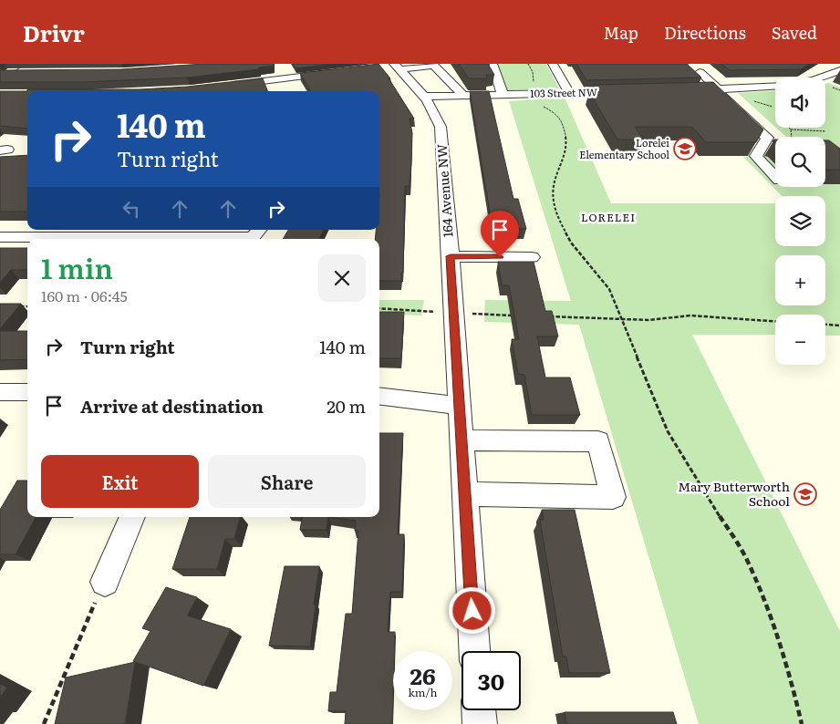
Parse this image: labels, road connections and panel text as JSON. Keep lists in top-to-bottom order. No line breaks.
{"streets":{"street":["103 Street NW","164 Avenue NW"]},"crossings":[["103 Street NW","164 Avenue NW"]],"districts":["LORELEI"],"places":{"school or university":["Lorelei Elementary School","Mary Butterworth School"]},"page":{"header":"Drivr","nav":["Map","Directions","Saved"],"map_buttons":["+","−"],"turn":["140 m","Turn right"],"heading":["1 min","160 m · 06:45"],"list":[{"name":"Turn right","value":"140 m"},{"name":"Arrive at destination","value":"20 m"}],"buttons":["Exit","Share"],"speed":"26 km/h","limit":"30"}}
